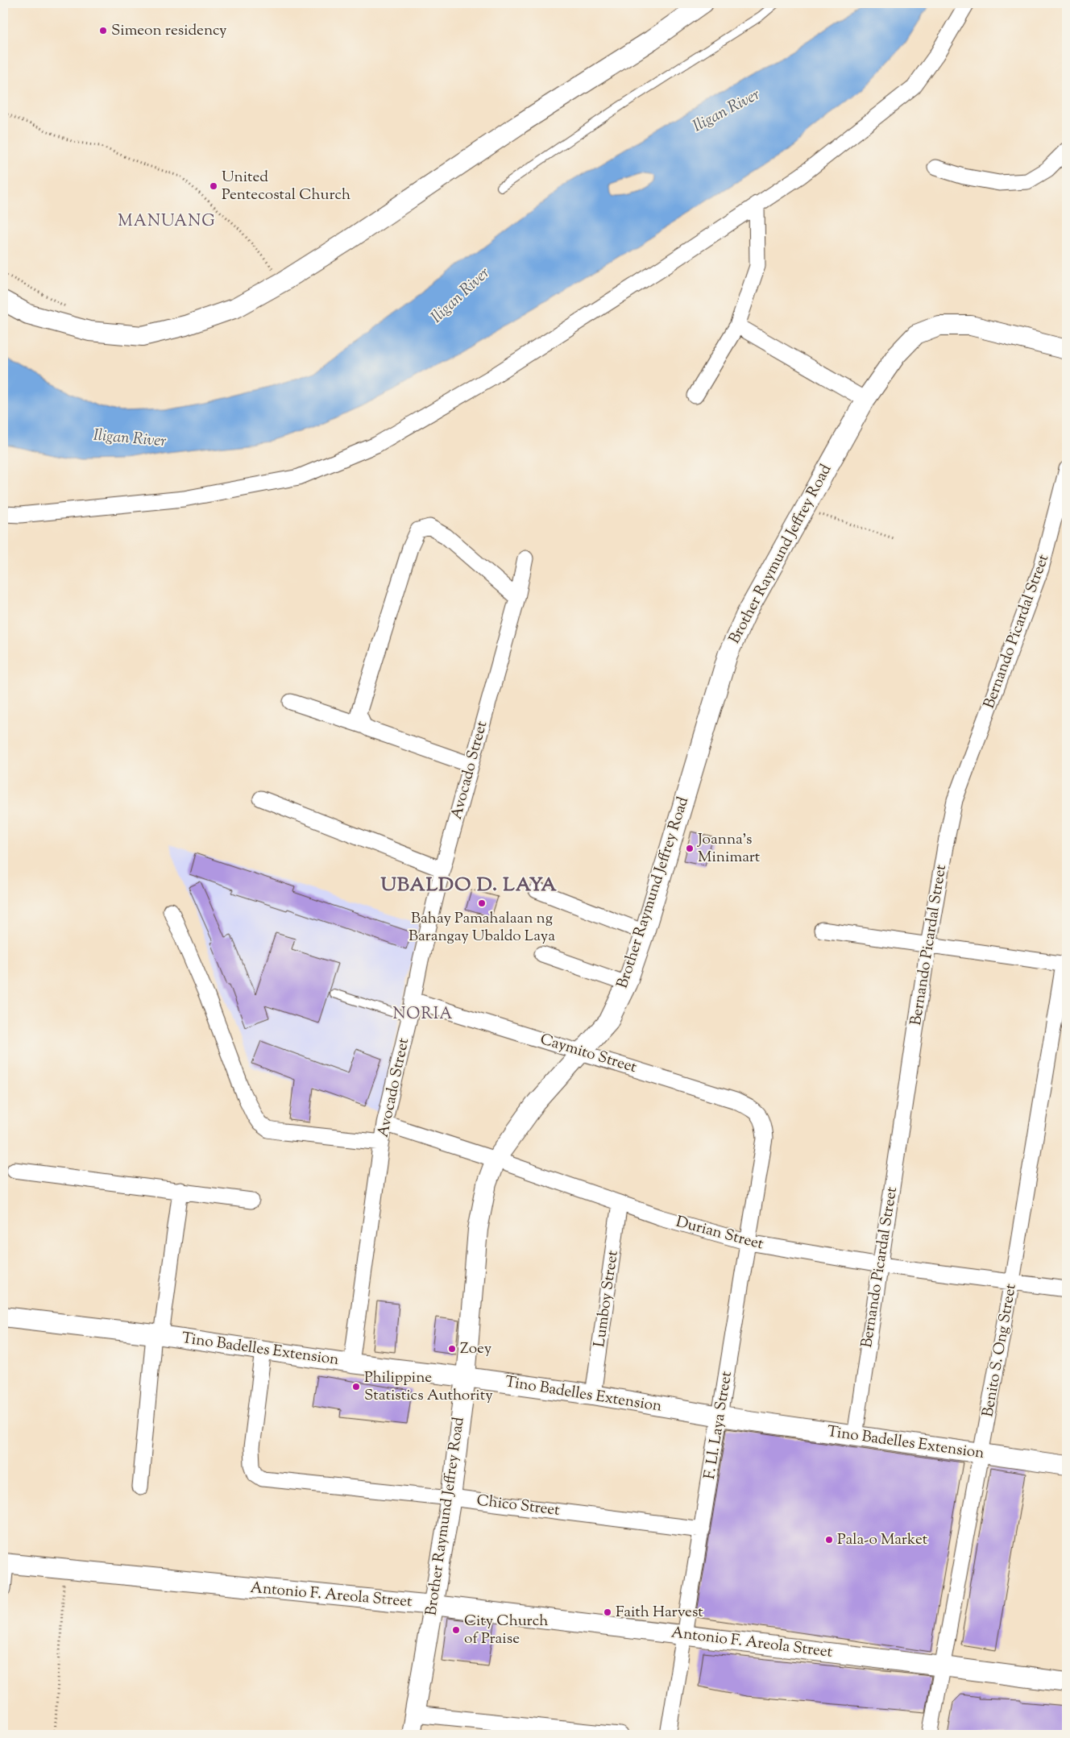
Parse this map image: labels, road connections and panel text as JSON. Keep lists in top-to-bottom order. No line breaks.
{"streets":{"street":["Brother Raymund Jeffrey Road","Bernando Picardal Street","Avocado Street","Caymito Street","Durian Street","Lumboy Street","Tino Badelles Extension","Benito S. Ong Street","F. Ll. Laya Street","Chico Street","Antonio F. Areola Street"]},"crossings":[["Brother Raymund Jeffrey Road","Caymito Street"],["Brother Raymund Jeffrey Road","Durian Street"],["Brother Raymund Jeffrey Road","Tino Badelles Extension"],["Brother Raymund Jeffrey Road","Chico Street"],["Brother Raymund Jeffrey Road","Antonio F. Areola Street"],["Bernando Picardal Street","Durian Street"],["Bernando Picardal Street","Tino Badelles Extension"],["Avocado Street","Caymito Street"],["Avocado Street","Durian Street"],["Avocado Street","Tino Badelles Extension"],["Caymito Street","F. Ll. Laya Street"],["Durian Street","Lumboy Street"],["Durian Street","Benito S. Ong Street"],["Durian Street","F. Ll. Laya Street"],["Lumboy Street","Tino Badelles Extension"],["Tino Badelles Extension","Benito S. Ong Street"],["Tino Badelles Extension","F. Ll. Laya Street"],["Tino Badelles Extension","Chico Street"],["Benito S. Ong Street","Antonio F. Areola Street"],["F. Ll. Laya Street","Chico Street"],["F. Ll. Laya Street","Antonio F. Areola Street"]],"districts":["MANUANG","UBALDO D. LAYA","NORIA"],"water":["Iligan River"],"places":["Simeon residency","United Pentecostal Church","Joanna's Minimart","Bahay Pamahalaan ng Barangay Ubaldo Laya","Zoey","Philippine Statistics Authority","Pala-o Market","Faith Harvest","City Church of Praise"]}
